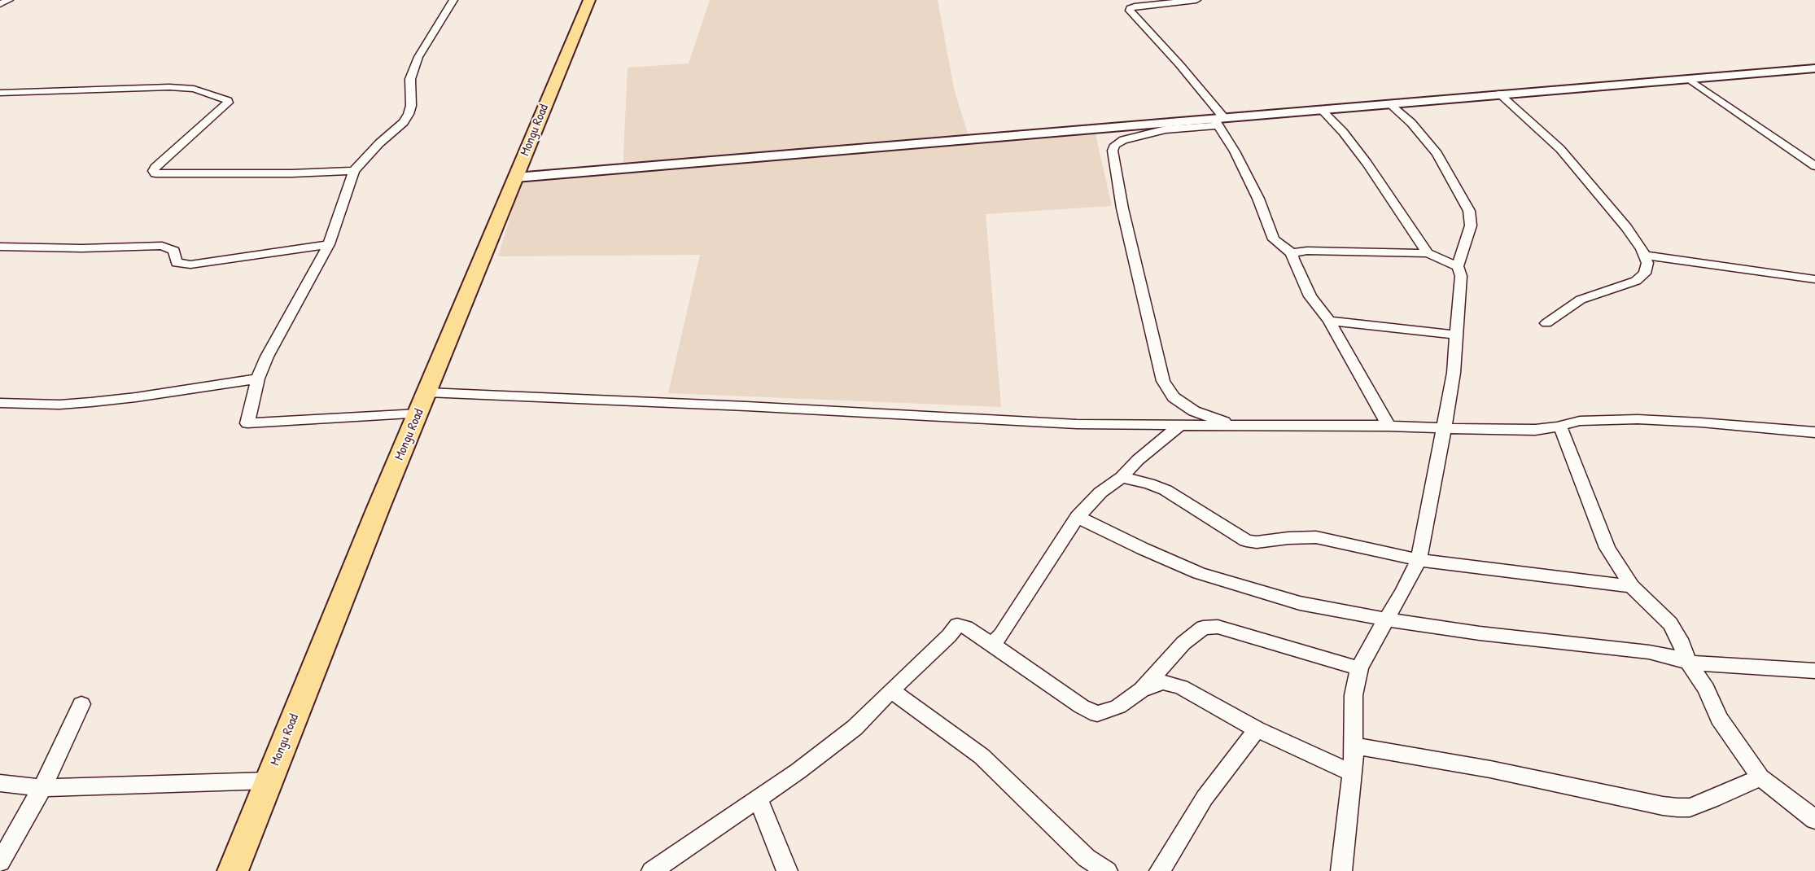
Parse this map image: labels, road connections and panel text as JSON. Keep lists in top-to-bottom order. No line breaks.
{"streets":{"main road":["Mongu Road"]}}
